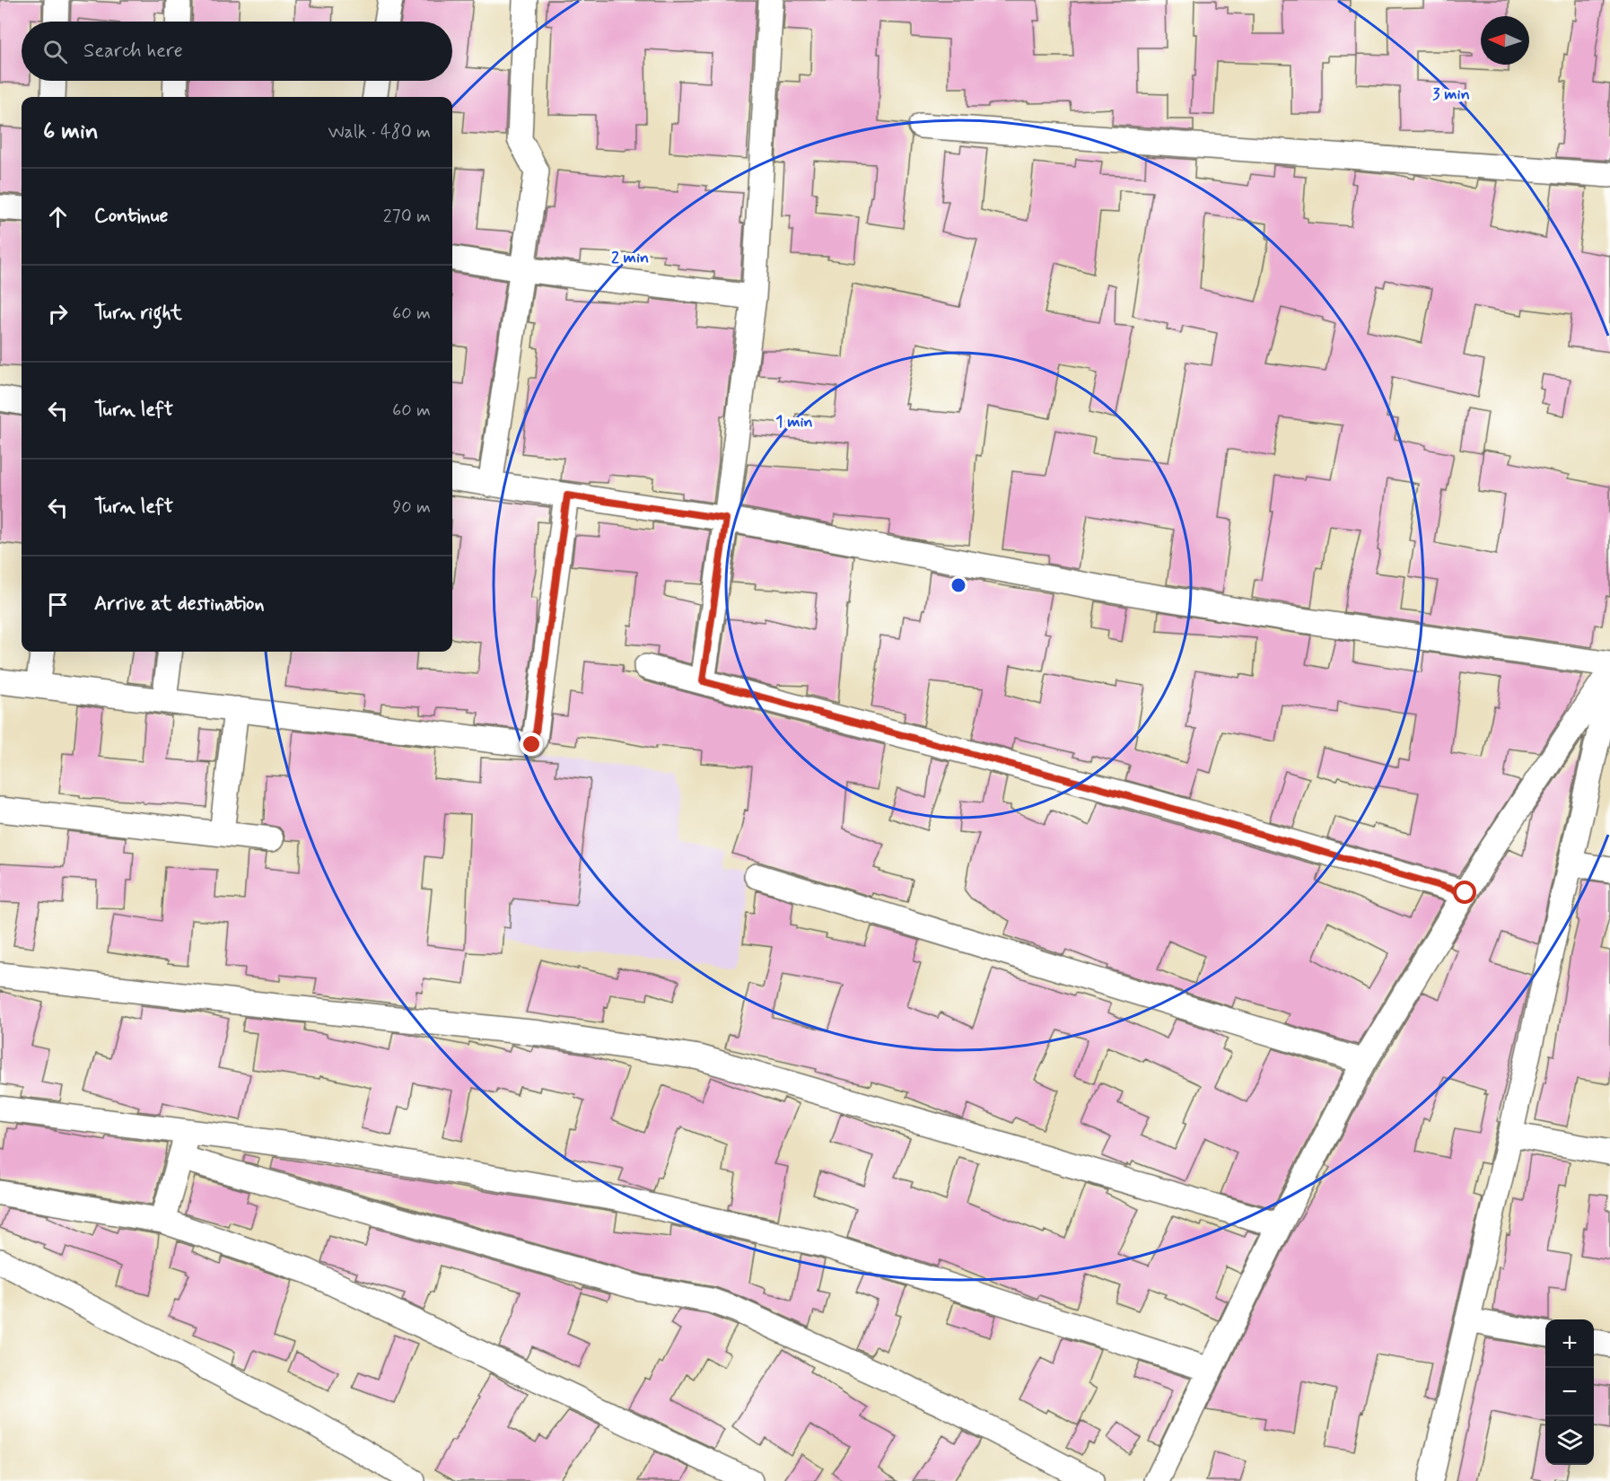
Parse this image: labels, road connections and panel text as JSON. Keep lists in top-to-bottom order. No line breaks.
{"north":"left","page":{"search":"Search here","heading":["6 min","Walk · 480 m"],"list":[["Continue","270 m"],["Turn right","60 m"],["Turn left","60 m"],["Turn left","90 m"],"Arrive at destination"],"map_buttons":["+","−"]},"rings":["3 min","2 min","1 min"]}
